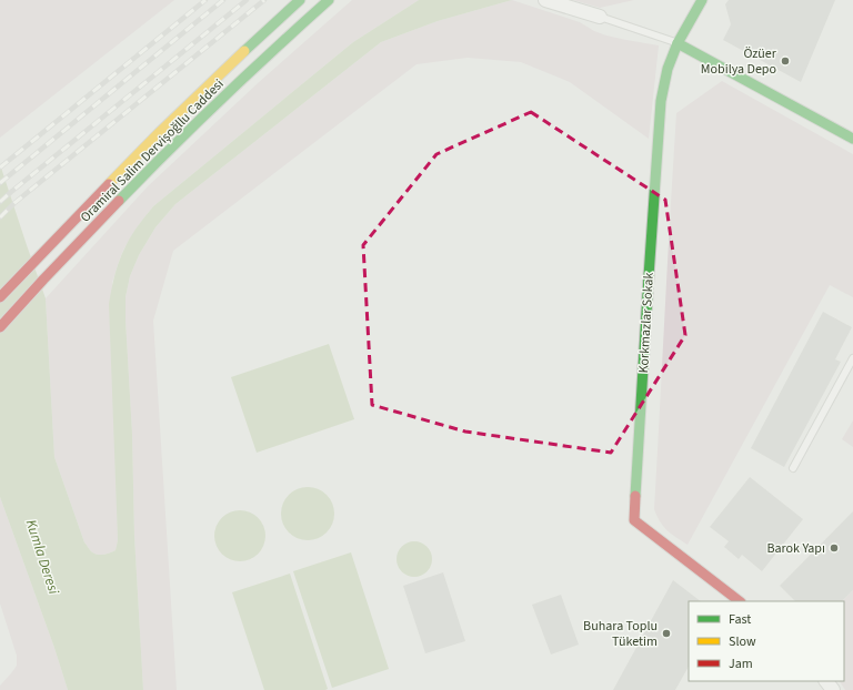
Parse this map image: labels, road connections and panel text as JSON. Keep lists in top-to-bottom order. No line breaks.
{"streets":{"main road":["Oramiral Salim Dervişoğllu Caddesi","Korkmazlar Sokak"]},"water":["Kumla Deresi"],"places":["Özüer Mobilya Depo","Barok Yapı","Buhara Toplu Tüketim"],"legend":["Fast","Slow","Jam"]}
